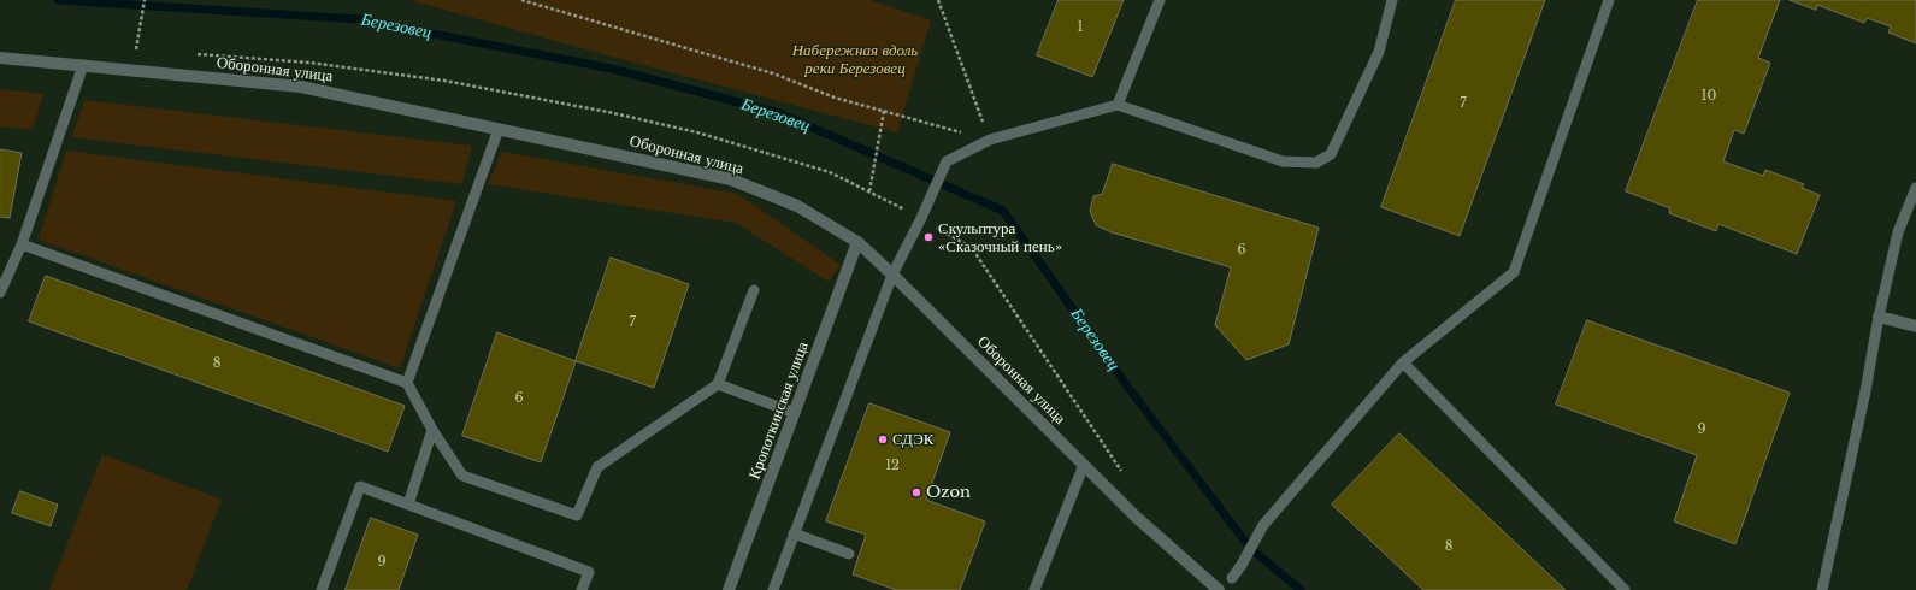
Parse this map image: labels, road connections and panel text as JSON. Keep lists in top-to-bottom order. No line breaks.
{"streets":{"street":["Оборонная улица","Кропоткинская улица"]},"crossings":[["Оборонная улица","Кропоткинская улица"]],"water":["Березовец"],"parks":["Набережная вдоль реки Березовец"],"places":["Скульптура «Сказочный пень»","СДЭК","Ozon"],"house_numbers":["1","10","7","6","7","8","6","9","12","8","9"]}
